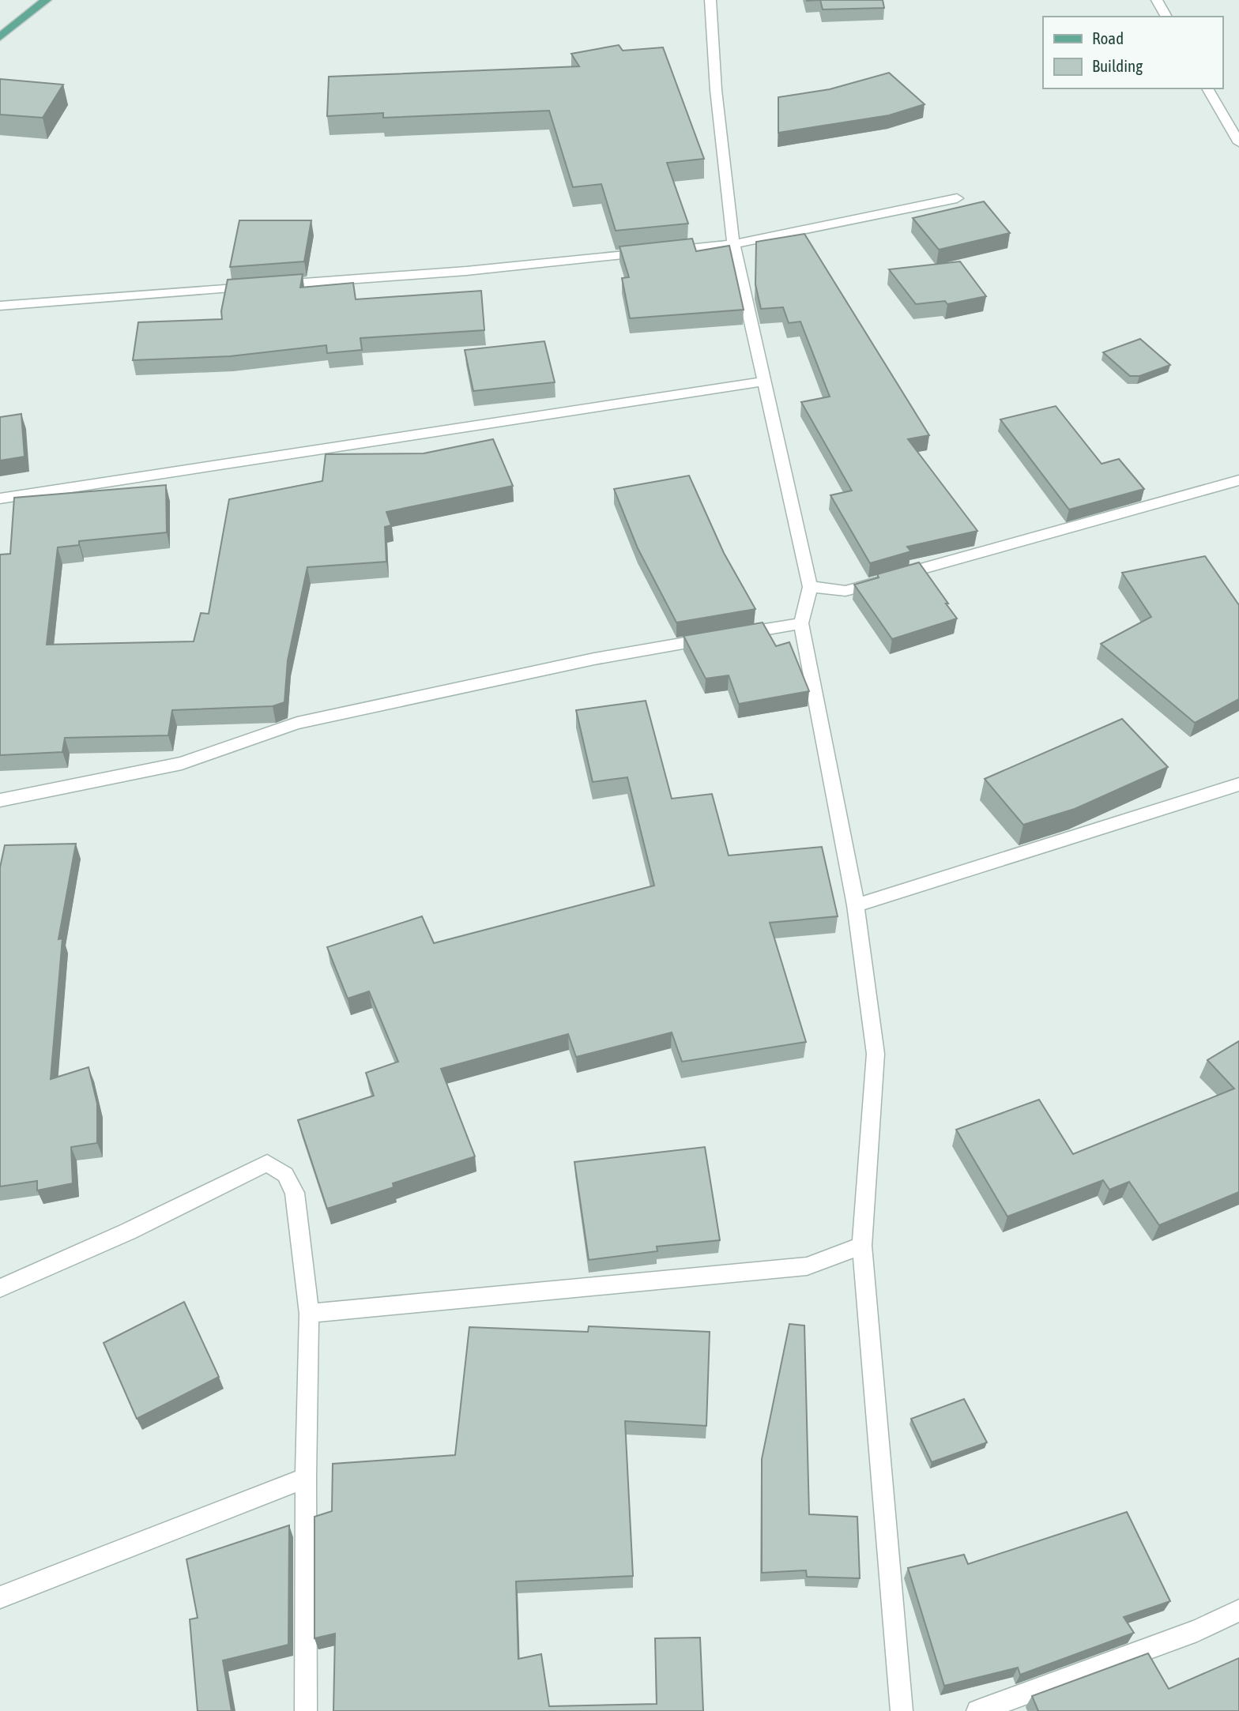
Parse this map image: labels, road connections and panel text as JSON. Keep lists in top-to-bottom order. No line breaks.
{"legend":["Road","Building"]}
